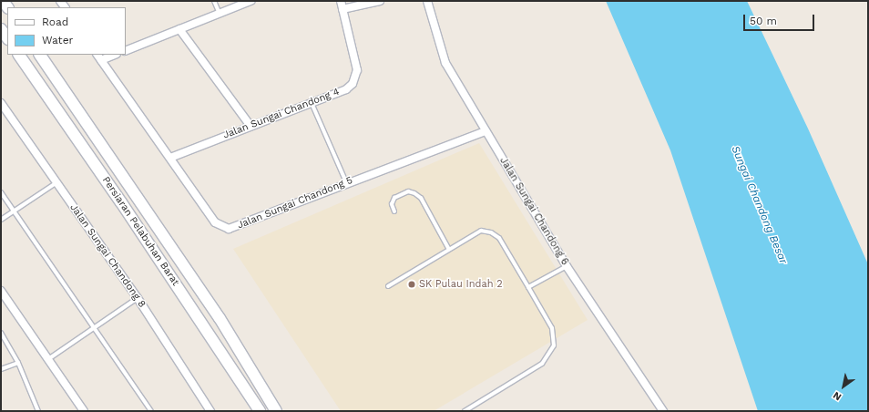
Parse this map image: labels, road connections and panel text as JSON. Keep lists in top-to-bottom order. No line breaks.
{"streets":{"street":["Jalan Sungai Chandong 4","Jalan Sungai Chandong 5","Jalan Sungai Chandong 6","Persiaran Pelabuhan Barat","Jalan Sungai Chandong 8"]},"crossings":[["Jalan Sungai Chandong 4","Jalan Sungai Chandong 5"],["Jalan Sungai Chandong 5","Jalan Sungai Chandong 6"]],"water":["Sungai Chandong Besar"],"places":["SK Pulau Indah 2"],"legend":["Road","Water"],"scale_bar":"50 m","north":"bottom left"}
